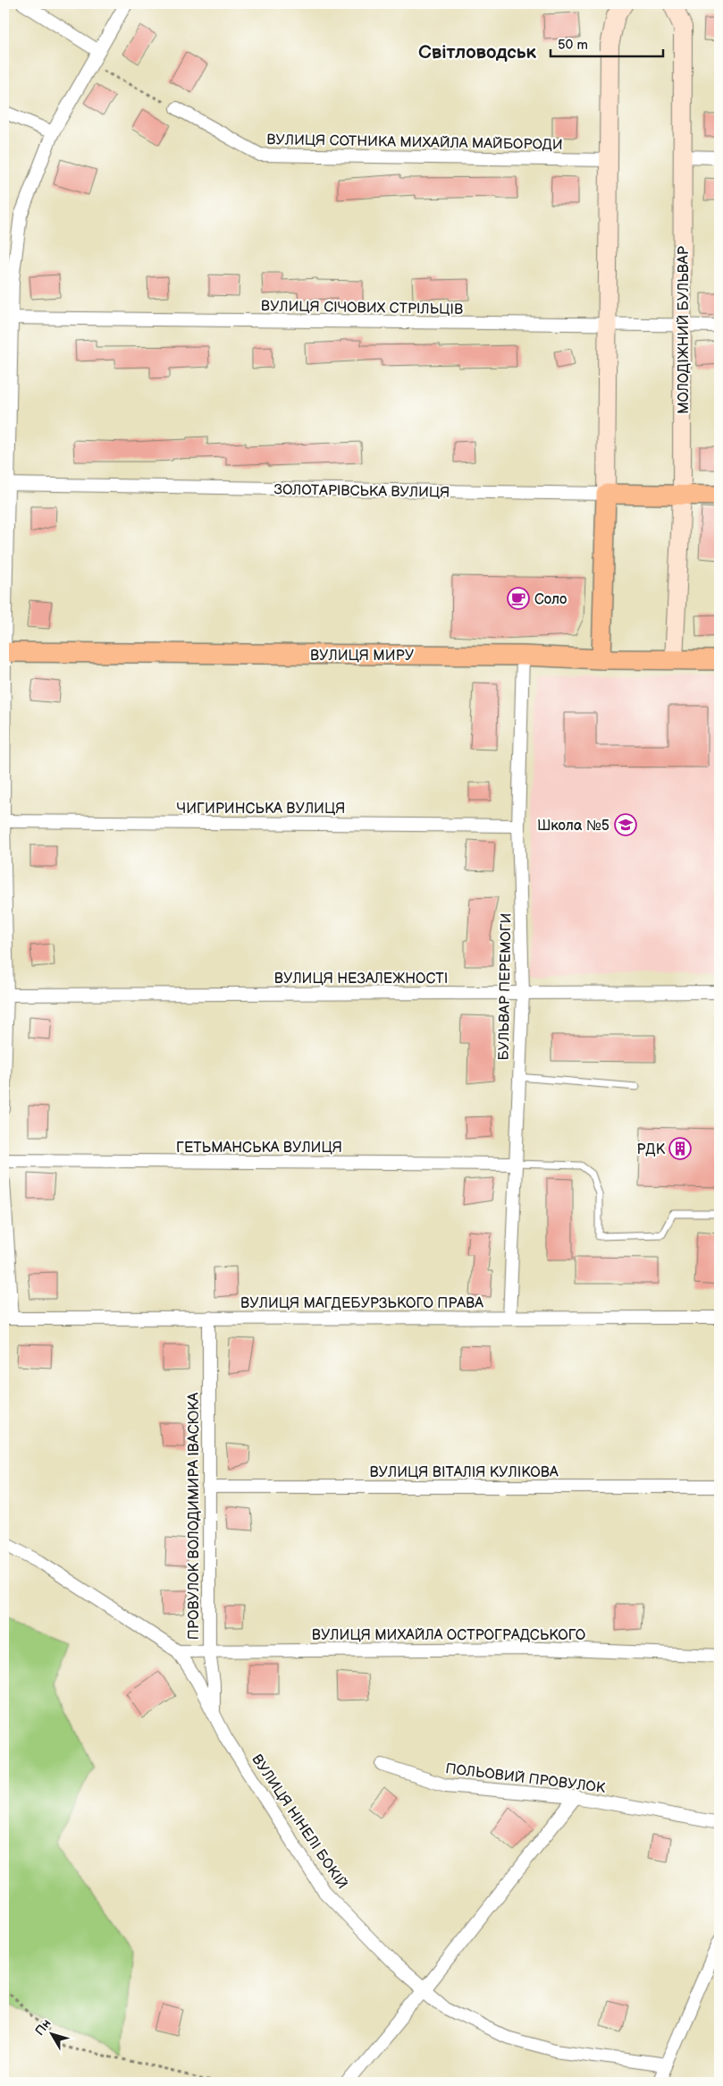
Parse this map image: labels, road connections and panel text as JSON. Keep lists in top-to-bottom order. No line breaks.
{"streets":{"main road":["МОЛОДІЖНИЙ БУЛЬВАР","ЗОЛОТАРІВСЬКА ВУЛИЦЯ","ВУЛИЦЯ МИРУ"],"street":["ВУЛИЦЯ СОТНИКА МИХАЙЛА МАЙБОРОДИ","ВУЛИЦЯ СІЧОВИХ СТРІЛЬЦІВ","ЧИГИРИНСЬКА ВУЛИЦЯ","ВУЛИЦЯ НЕЗАЛЕЖНОСТІ","БУЛЬВАР ПЕРЕМОГИ","ГЕТЬМАНСЬКА ВУЛИЦЯ","ВУЛИЦЯ МАГДЕБУРЗЬКОГО ПРАВА","ВУЛИЦЯ ВІТАЛІЯ КУЛІКОВА","ПРОВУЛОК ВОЛОДИМИРА ІВАСЮКА","ВУЛИЦЯ МИХАЙЛА ОСТРОГРАДСЬКОГО","ПОЛЬОВИЙ ПРОВУЛОК","ВУЛИЦЯ НІНЕЛІ БОКІЙ"]},"crossings":[["ВУЛИЦЯ СІЧОВИХ СТРІЛЬЦІВ","МОЛОДІЖНИЙ БУЛЬВАР"],["МОЛОДІЖНИЙ БУЛЬВАР","ЗОЛОТАРІВСЬКА ВУЛИЦЯ"],["МОЛОДІЖНИЙ БУЛЬВАР","ВУЛИЦЯ МИРУ"],["ВУЛИЦЯ МИРУ","БУЛЬВАР ПЕРЕМОГИ"],["ЧИГИРИНСЬКА ВУЛИЦЯ","БУЛЬВАР ПЕРЕМОГИ"],["ВУЛИЦЯ НЕЗАЛЕЖНОСТІ","БУЛЬВАР ПЕРЕМОГИ"],["БУЛЬВАР ПЕРЕМОГИ","ГЕТЬМАНСЬКА ВУЛИЦЯ"],["БУЛЬВАР ПЕРЕМОГИ","ВУЛИЦЯ МАГДЕБУРЗЬКОГО ПРАВА"],["ВУЛИЦЯ МАГДЕБУРЗЬКОГО ПРАВА","ПРОВУЛОК ВОЛОДИМИРА ІВАСЮКА"],["ВУЛИЦЯ ВІТАЛІЯ КУЛІКОВА","ПРОВУЛОК ВОЛОДИМИРА ІВАСЮКА"],["ПРОВУЛОК ВОЛОДИМИРА ІВАСЮКА","ВУЛИЦЯ МИХАЙЛА ОСТРОГРАДСЬКОГО"],["ПРОВУЛОК ВОЛОДИМИРА ІВАСЮКА","ВУЛИЦЯ НІНЕЛІ БОКІЙ"],["ВУЛИЦЯ МИХАЙЛА ОСТРОГРАДСЬКОГО","ВУЛИЦЯ НІНЕЛІ БОКІЙ"]],"districts":["Світловодськ"],"places":{"cafe":["Соло"],"school or university":["Школа №5"],"building":["РДК"]},"scale_bar":"50 m","north":"top left"}
